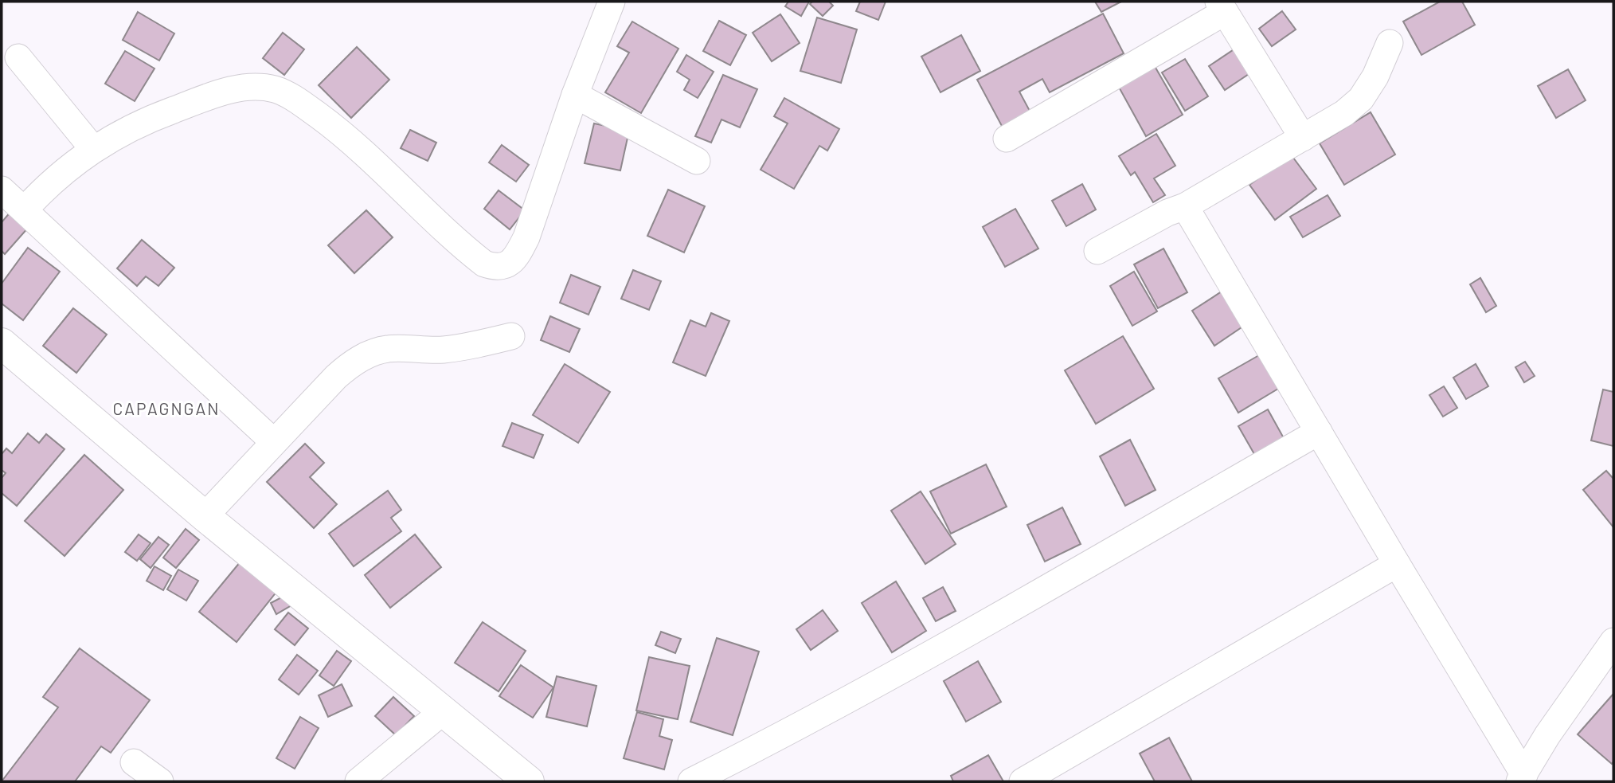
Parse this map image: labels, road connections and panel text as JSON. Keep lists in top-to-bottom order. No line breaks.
{"districts":["CAPAGNGAN"]}
